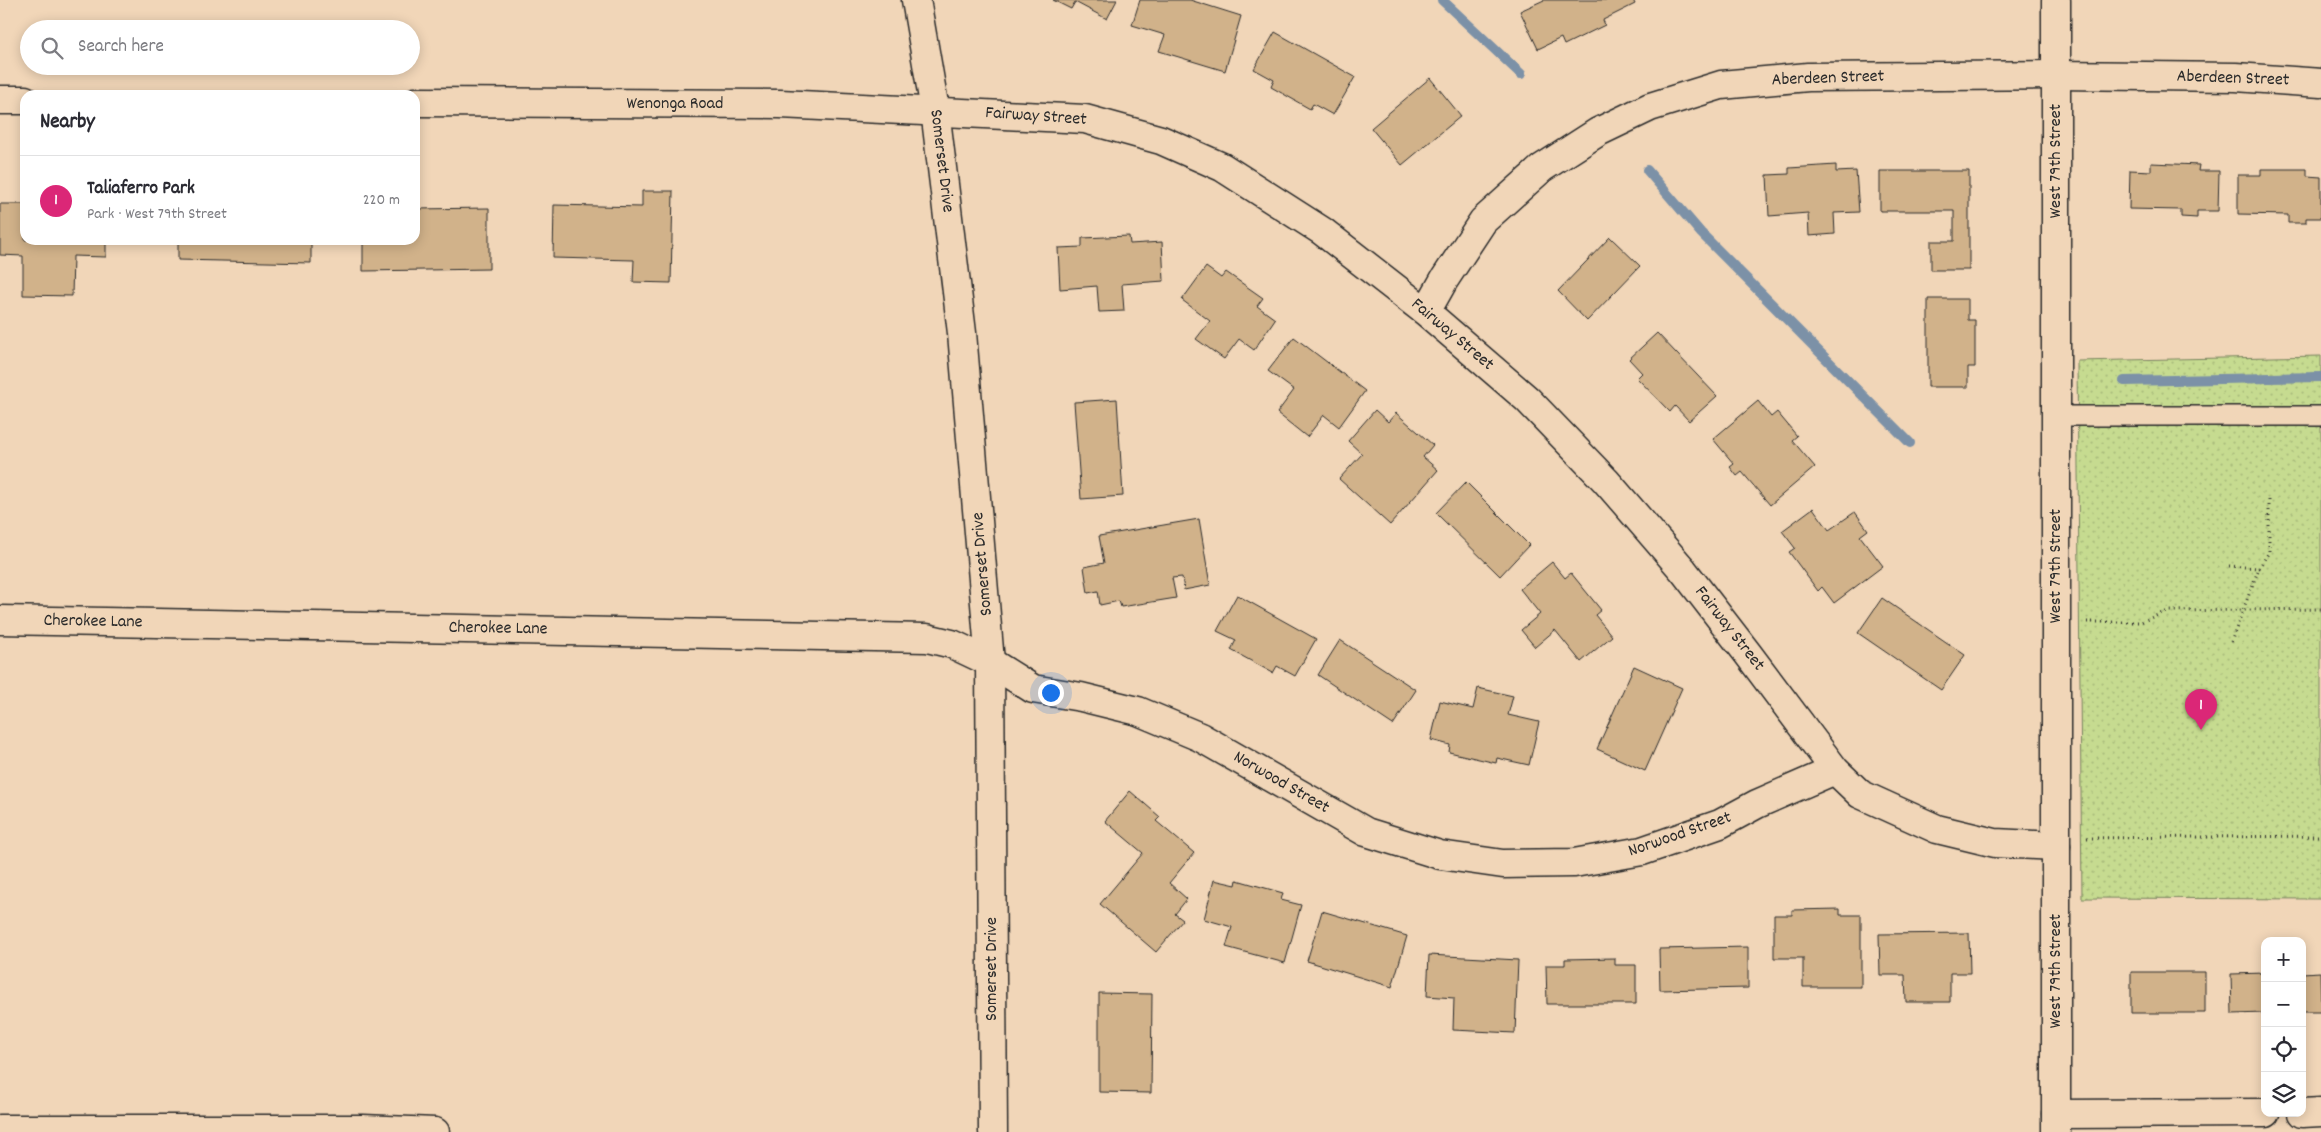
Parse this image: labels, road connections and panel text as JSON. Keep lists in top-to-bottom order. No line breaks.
{"streets":{"street":["Aberdeen Street","Wenonga Road","Fairway Street","Somerset Drive","West 79th Street","Cherokee Lane","Norwood Street"]},"crossings":[["Aberdeen Street","Fairway Street"],["Aberdeen Street","West 79th Street"],["Wenonga Road","Fairway Street"],["Wenonga Road","Somerset Drive"],["Fairway Street","Somerset Drive"],["Fairway Street","Norwood Street"],["Somerset Drive","Cherokee Lane"],["Somerset Drive","Norwood Street"],["Cherokee Lane","Norwood Street"]],"page":{"search":"Search here","heading":"Nearby","list":[{"mark":"1","name":"Taliaferro Park","note":"Park · West 79th Street","value":"220 m"}],"pins":"1","map_buttons":["+","−"]}}
